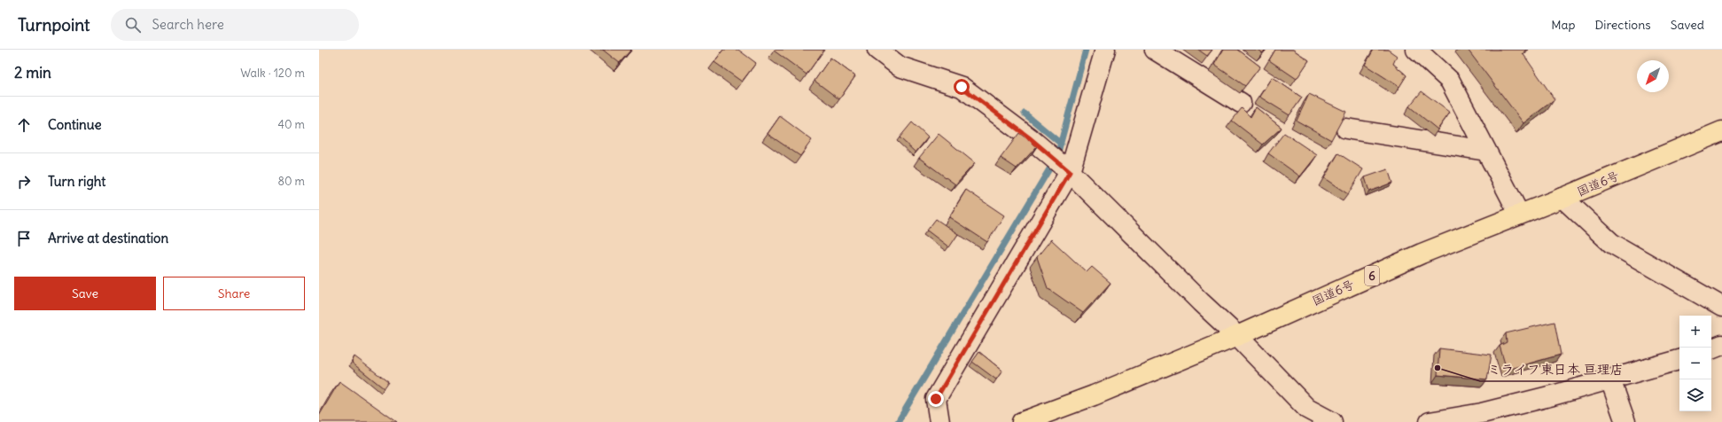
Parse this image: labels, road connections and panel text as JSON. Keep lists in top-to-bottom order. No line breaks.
{"streets":{"highway":["国道6号","6"]},"places":["ミライフ東日本 亘理店"],"north":"bottom left","page":{"header":"Turnpoint","search":"Search here","nav":["Map","Directions","Saved"],"heading":["2 min","Walk · 120 m"],"list":[["Continue","40 m"],["Turn right","80 m"],"Arrive at destination"],"buttons":["Save","Share"],"map_buttons":["+","−"]}}
